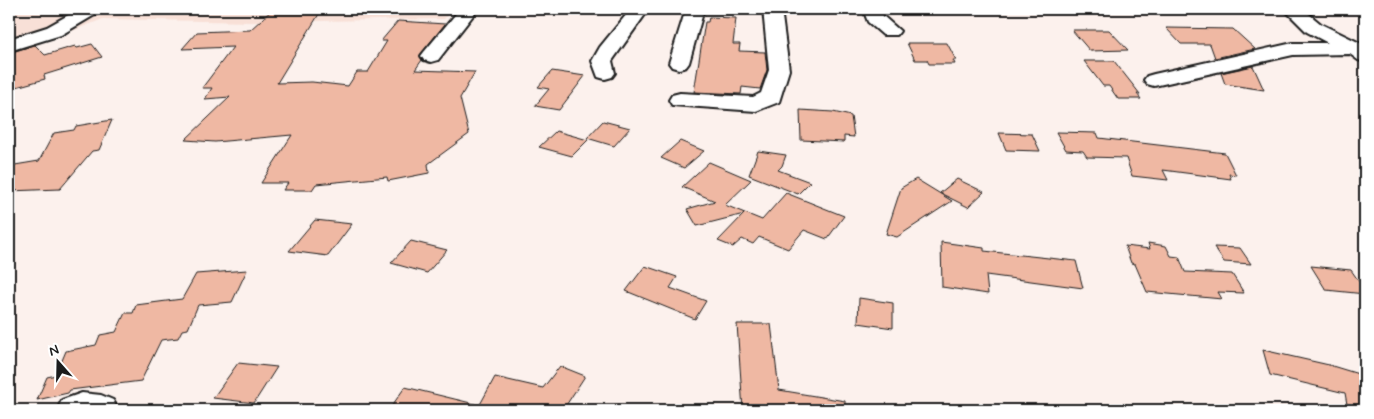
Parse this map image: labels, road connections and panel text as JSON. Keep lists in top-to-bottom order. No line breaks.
{"north":"top"}
